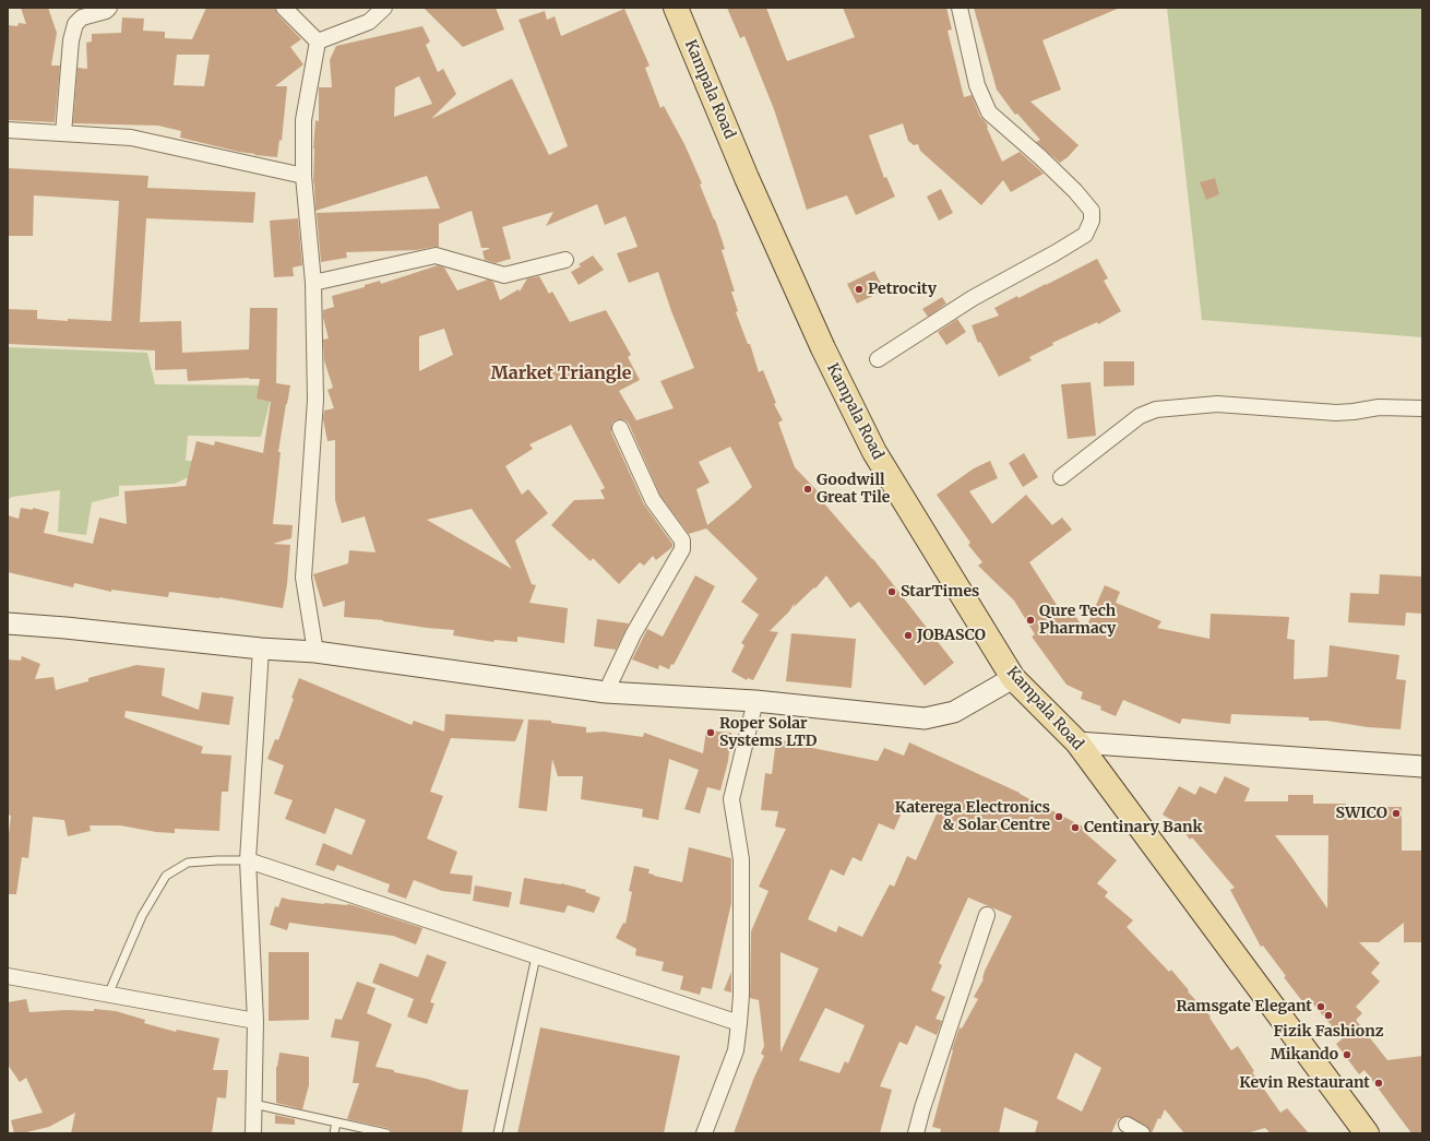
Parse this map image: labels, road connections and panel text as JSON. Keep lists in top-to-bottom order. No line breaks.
{"streets":{"main road":["Kampala Road"]},"districts":["Market Triangle"],"places":["Petrocity","Goodwill Great Tile","StarTimes","Qure Tech Pharmacy","JOBASCO","Roper Solar Systems LTD","SWICO","Katerega Electronics & Solar Centre","Centinary Bank","Ramsgate Elegant","Fizik Fashionz","Mikando","Kevin Restaurant"]}
